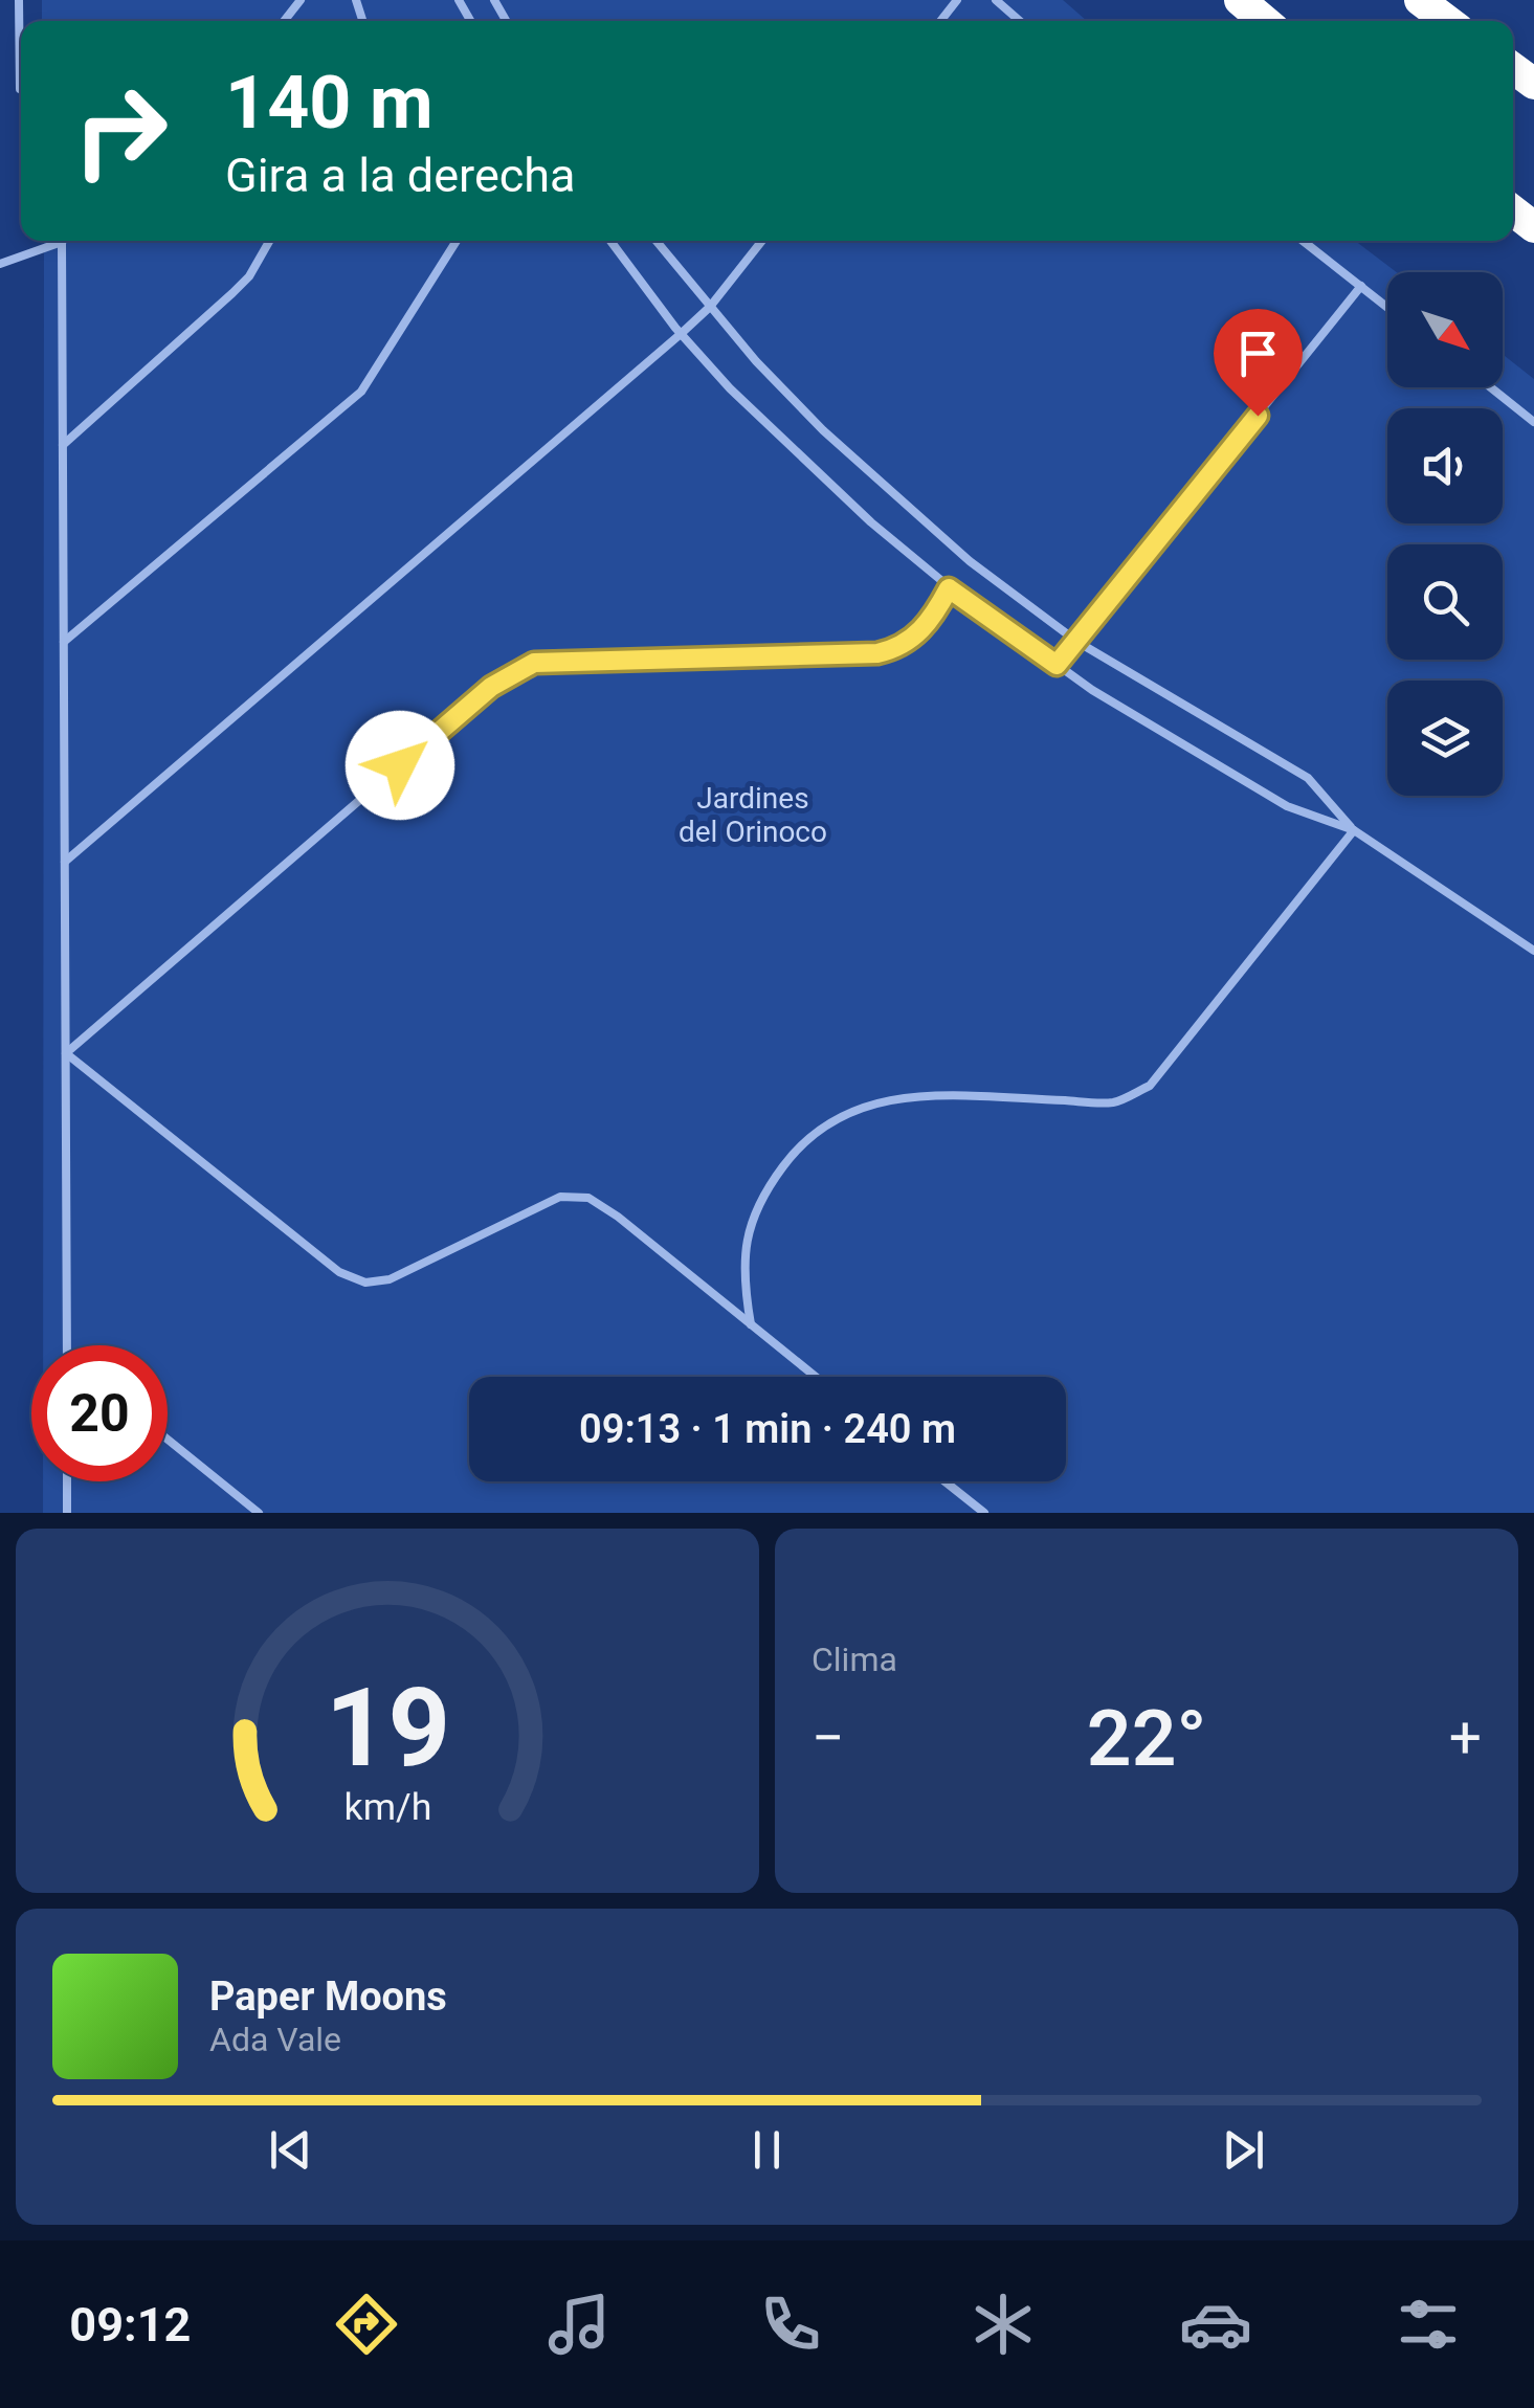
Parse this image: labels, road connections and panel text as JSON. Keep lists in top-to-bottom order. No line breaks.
{"parks":["Jardines del Orinoco"],"north":"bottom right","page":{"turn":["140 m","Gira a la derecha"],"limit":"20","trip":"09:13 · 1 min · 240 m","tile":"Clima","heat":["−","22°","+"],"song":["Paper Moons","Ada Vale"],"tabs":"09:12","gauge":["19","km/h"]}}
